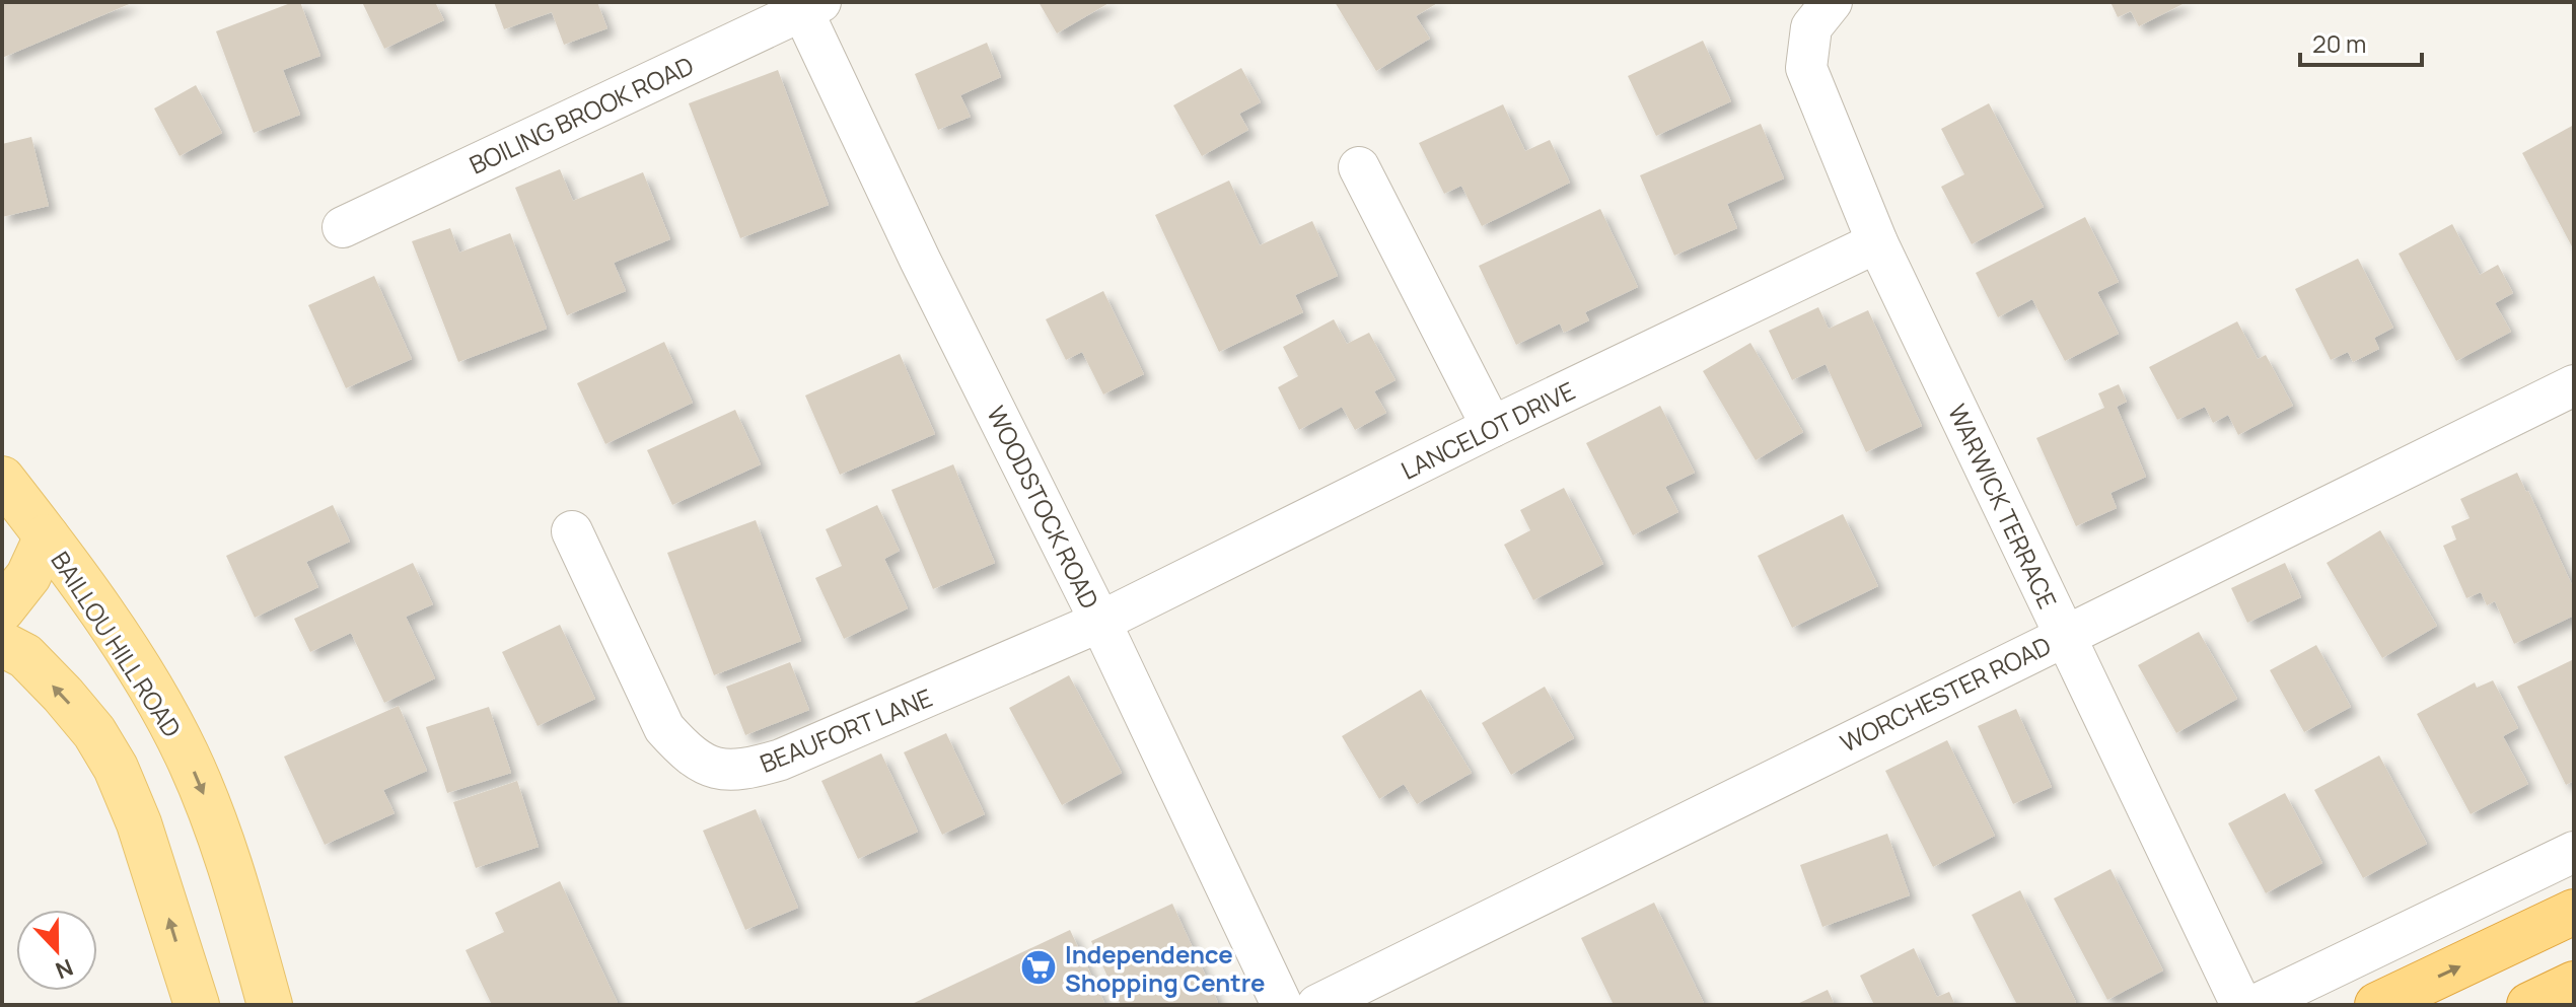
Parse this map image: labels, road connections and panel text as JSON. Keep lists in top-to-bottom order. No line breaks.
{"streets":{"main road":["BAILLOU HILL ROAD"],"street":["BOILING BROOK ROAD","LANCELOT DRIVE","WARWICK TERRACE","WOODSTOCK ROAD","WORCHESTER ROAD","BEAUFORT LANE"]},"crossings":[["BOILING BROOK ROAD","WOODSTOCK ROAD"],["LANCELOT DRIVE","WARWICK TERRACE"],["LANCELOT DRIVE","WOODSTOCK ROAD"],["LANCELOT DRIVE","BEAUFORT LANE"],["WARWICK TERRACE","WORCHESTER ROAD"],["WOODSTOCK ROAD","BEAUFORT LANE"]],"places":{"supermarket":["Independence Shopping Centre"]},"scale_bar":"20 m","north":"bottom"}
